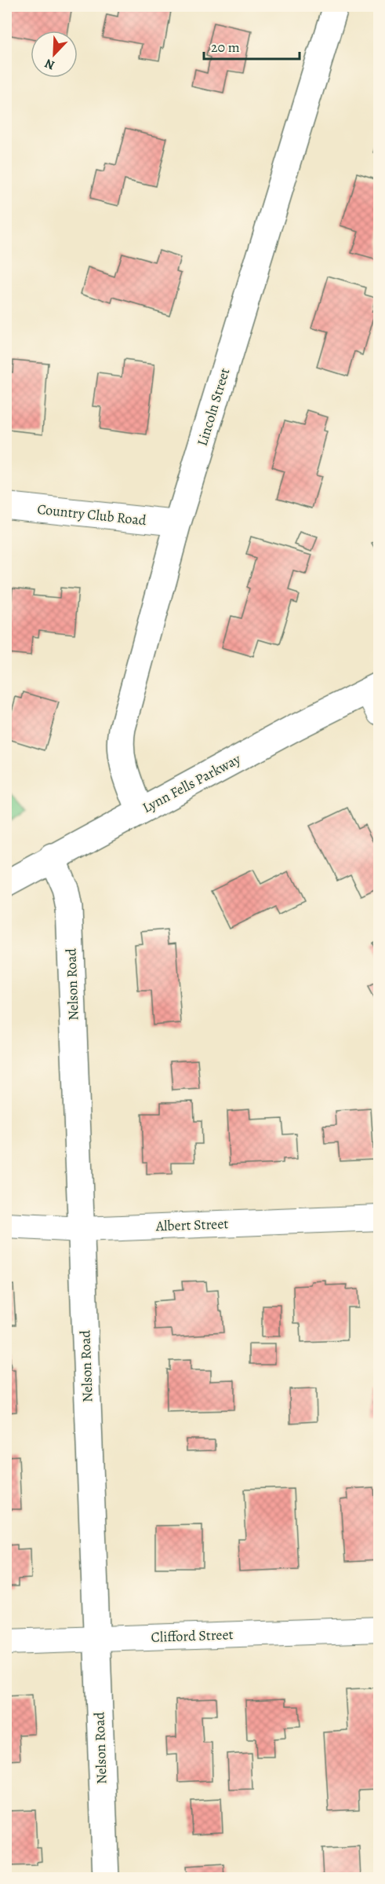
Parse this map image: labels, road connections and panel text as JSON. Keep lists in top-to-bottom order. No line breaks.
{"streets":{"street":["Lincoln Street","Country Club Road","Lynn Fells Parkway","Nelson Road","Albert Street","Clifford Street"]},"crossings":[["Lincoln Street","Country Club Road"],["Lincoln Street","Lynn Fells Parkway"],["Lynn Fells Parkway","Nelson Road"],["Nelson Road","Albert Street"],["Nelson Road","Clifford Street"]],"scale_bar":"20 m","north":"bottom left"}
